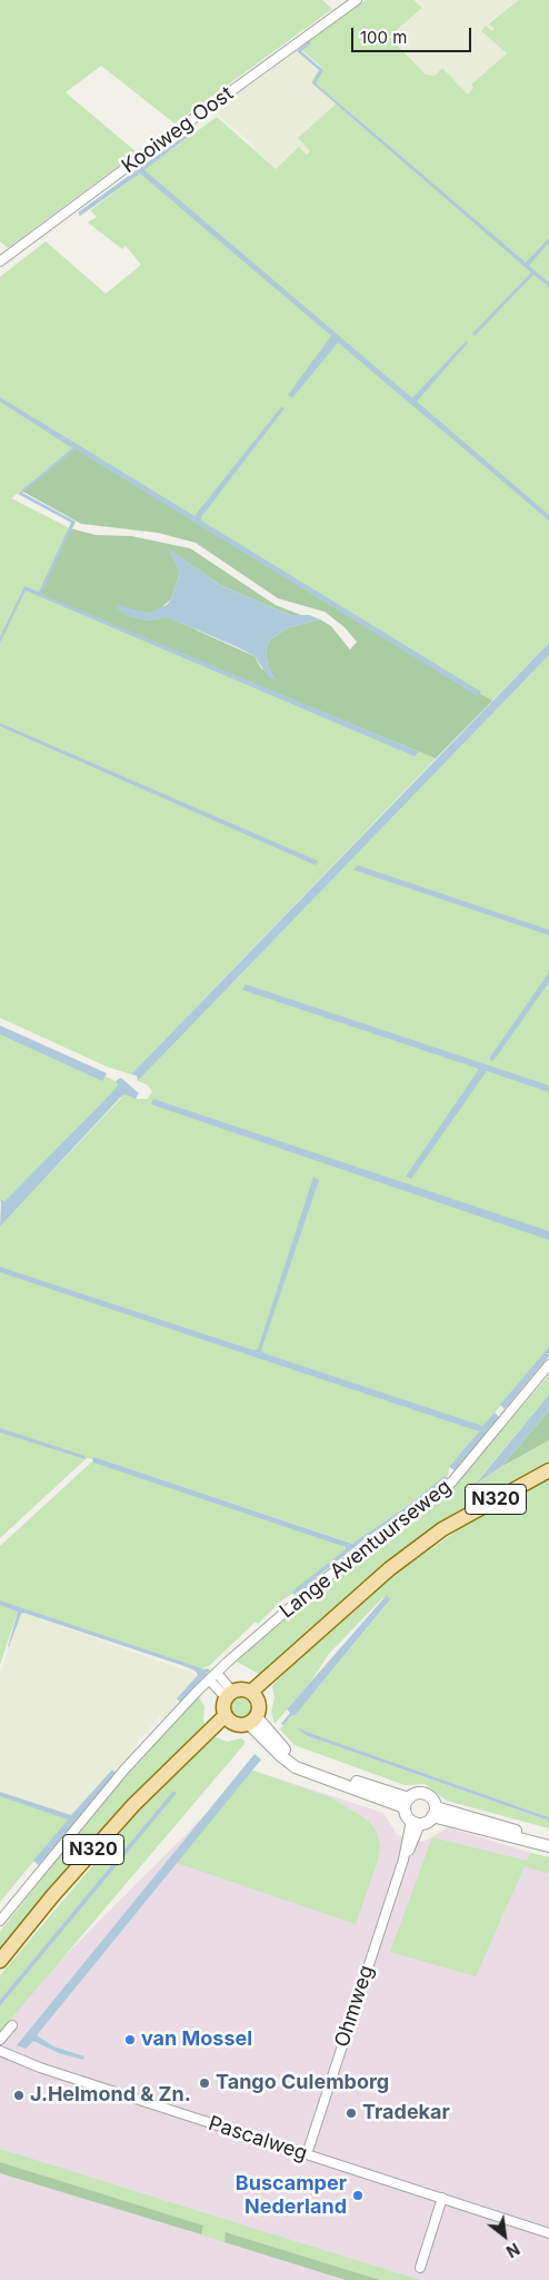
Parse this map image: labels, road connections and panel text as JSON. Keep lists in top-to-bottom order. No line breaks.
{"streets":{"main road":["N320"],"street":["Kooiweg Oost","Lange Aventuurseweg","Ohmweg","Pascalweg"]},"crossings":[["Ohmweg","Pascalweg"]],"places":["van Mossel","Tango Culemborg","J.Helmond & Zn.","Tradekar","Buscamper Nederland"],"scale_bar":"100 m","north":"bottom right"}
